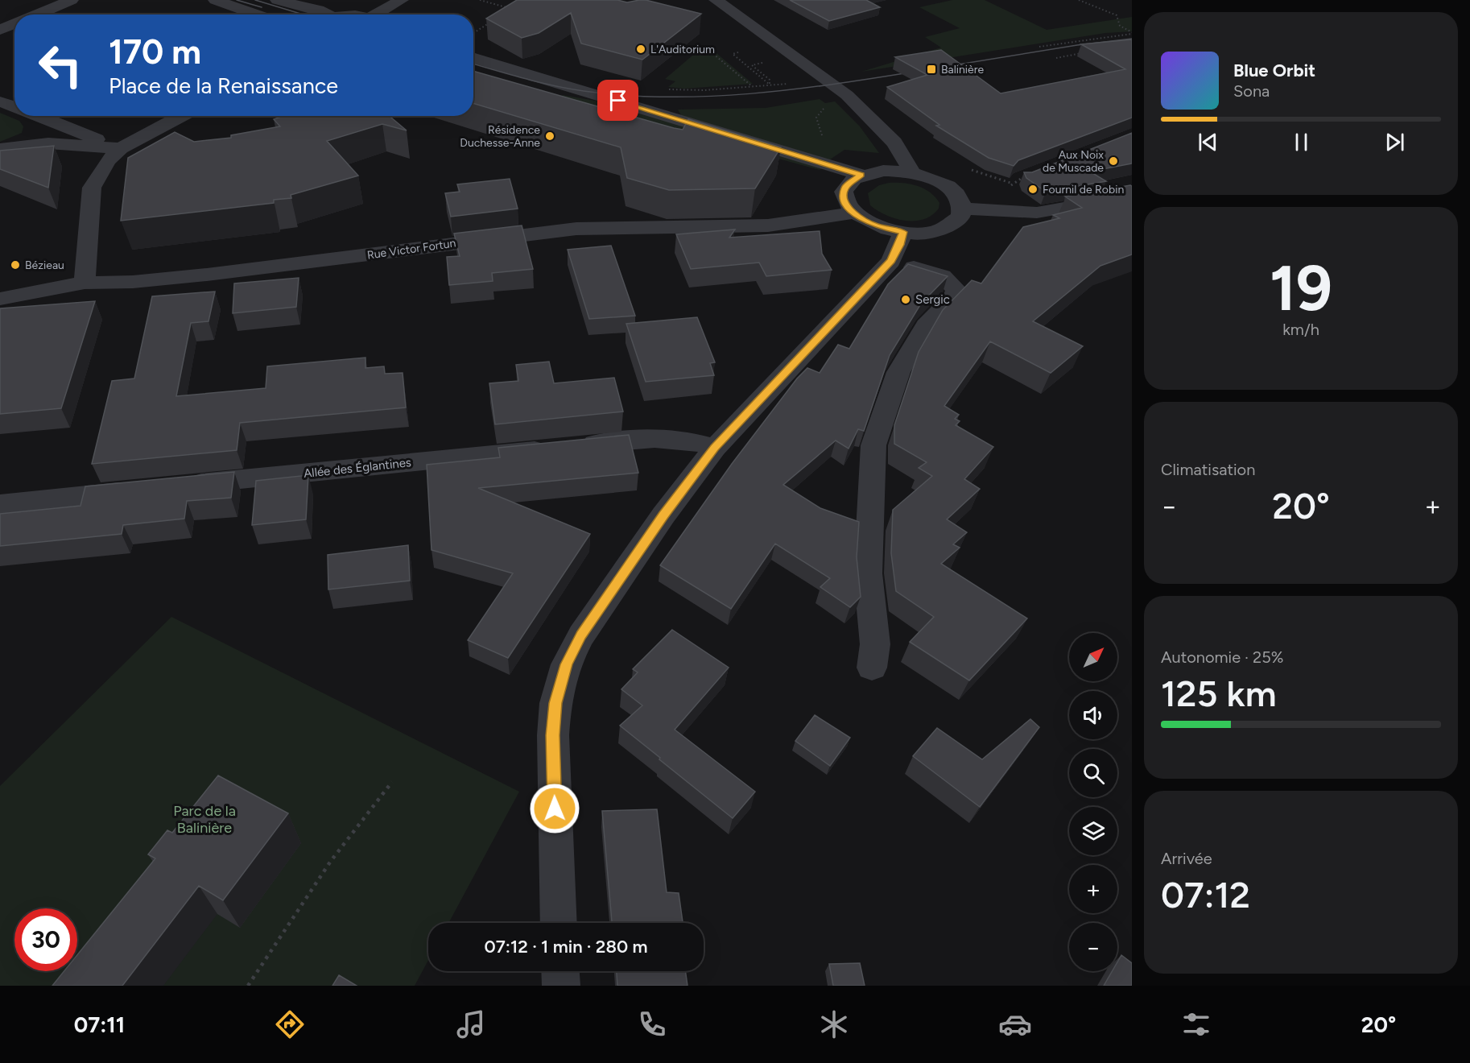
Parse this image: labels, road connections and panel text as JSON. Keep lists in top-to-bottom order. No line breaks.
{"streets":{"street":["Rue Victor Fortun","Allée des Églantines"]},"parks":["Parc de la Balinière"],"places":{"other":["L'Auditorium","Résidence Duchesse-Anne","Aux Noix de Muscade","Fournil de Robin","Bézieau","Sergic"],"transit":["Balinière"]},"north":"top right","page":{"turn":["170 m","Place de la Renaissance"],"song":["Blue Orbit","Sona"],"tile":[["19","km/h"],"Climatisation",["Autonomie · 25%","125 km"],["Arrivée","07:12"]],"heat":["−","20°","+"],"map_buttons":["+","−"],"limit":"30","trip":"07:12 · 1 min · 280 m","tabs":["07:11","20°"]}}
